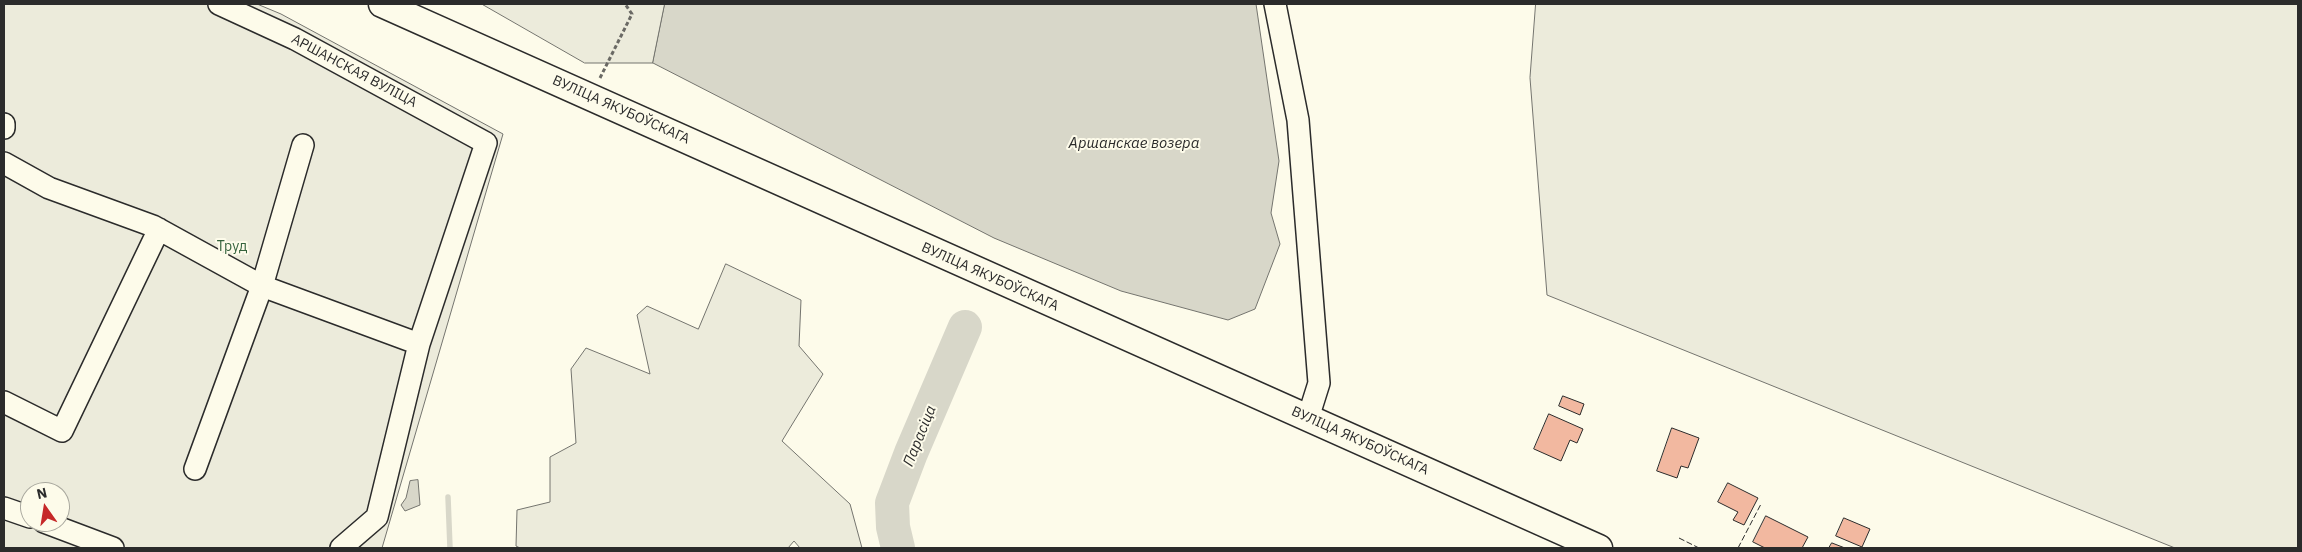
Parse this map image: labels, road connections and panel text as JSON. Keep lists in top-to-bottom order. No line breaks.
{"streets":{"main road":["ВУЛІЦА ЯКУБОЎСКАГА"],"lane":["АРШАНСКАЯ ВУЛІЦА"]},"water":["Аршанскае возера","Парасіца"],"parks":["Труд"],"north":"top"}
